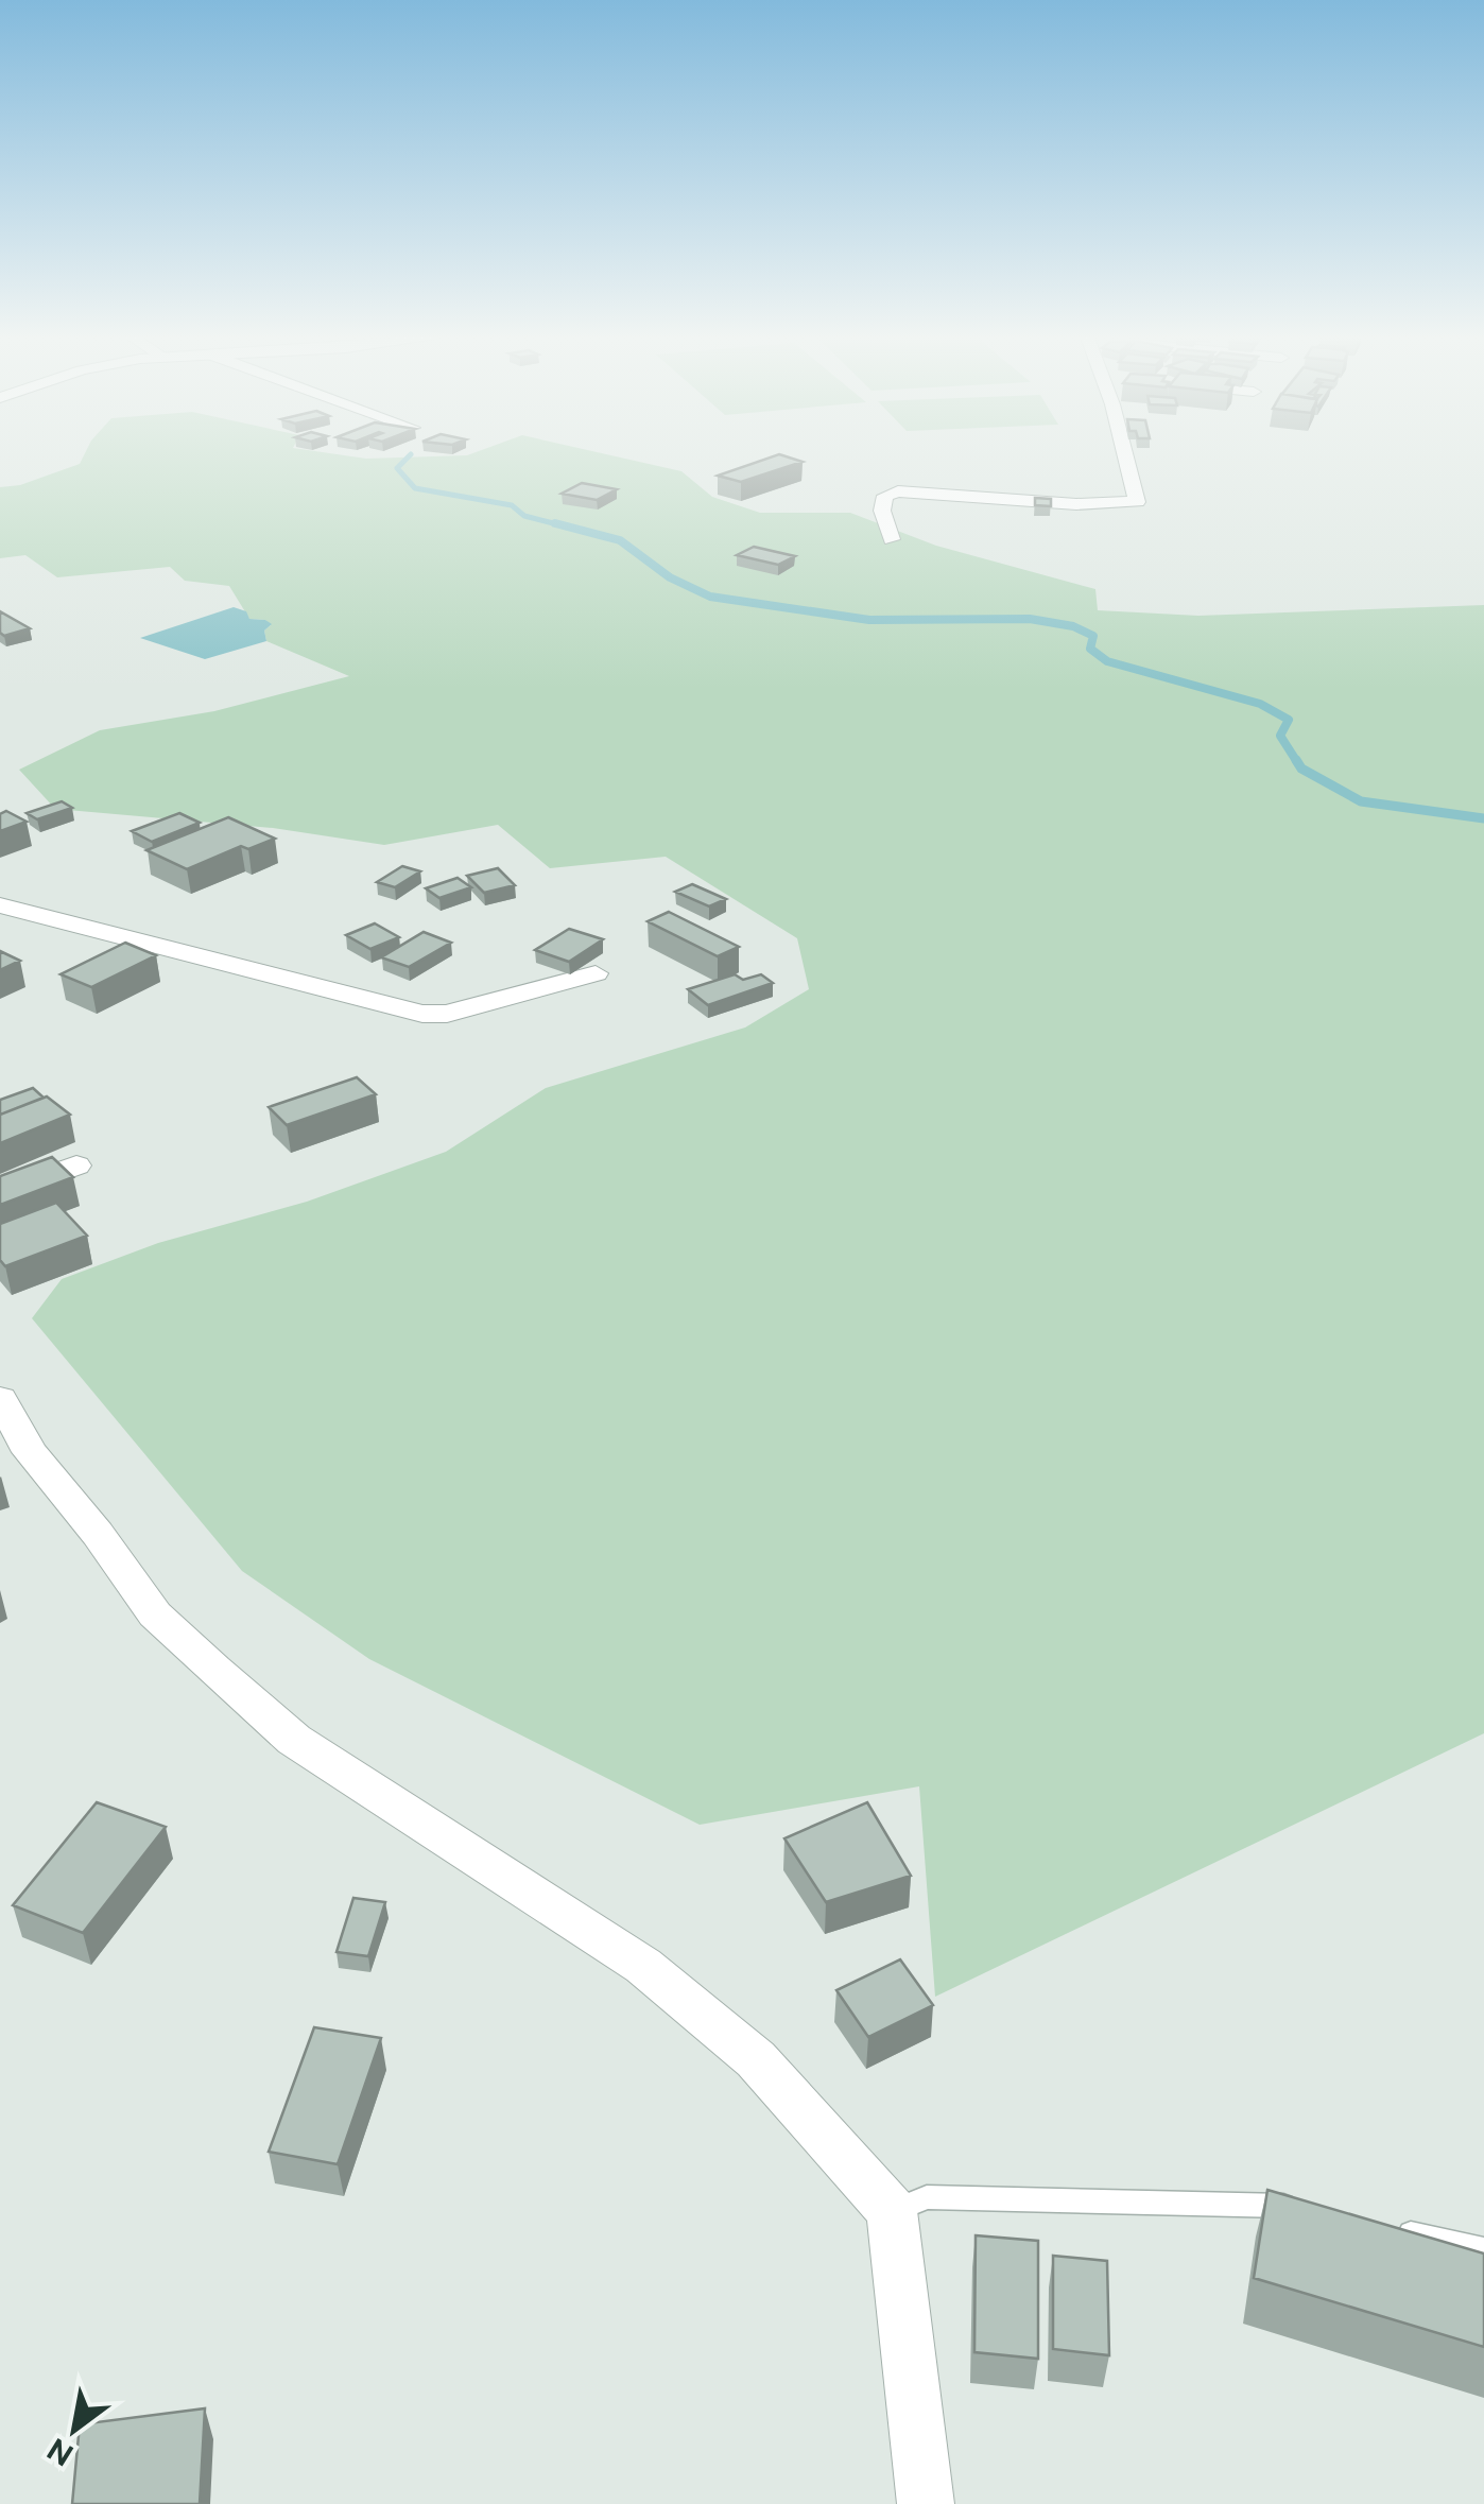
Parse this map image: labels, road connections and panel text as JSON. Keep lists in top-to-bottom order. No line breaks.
{"north":"bottom left"}
